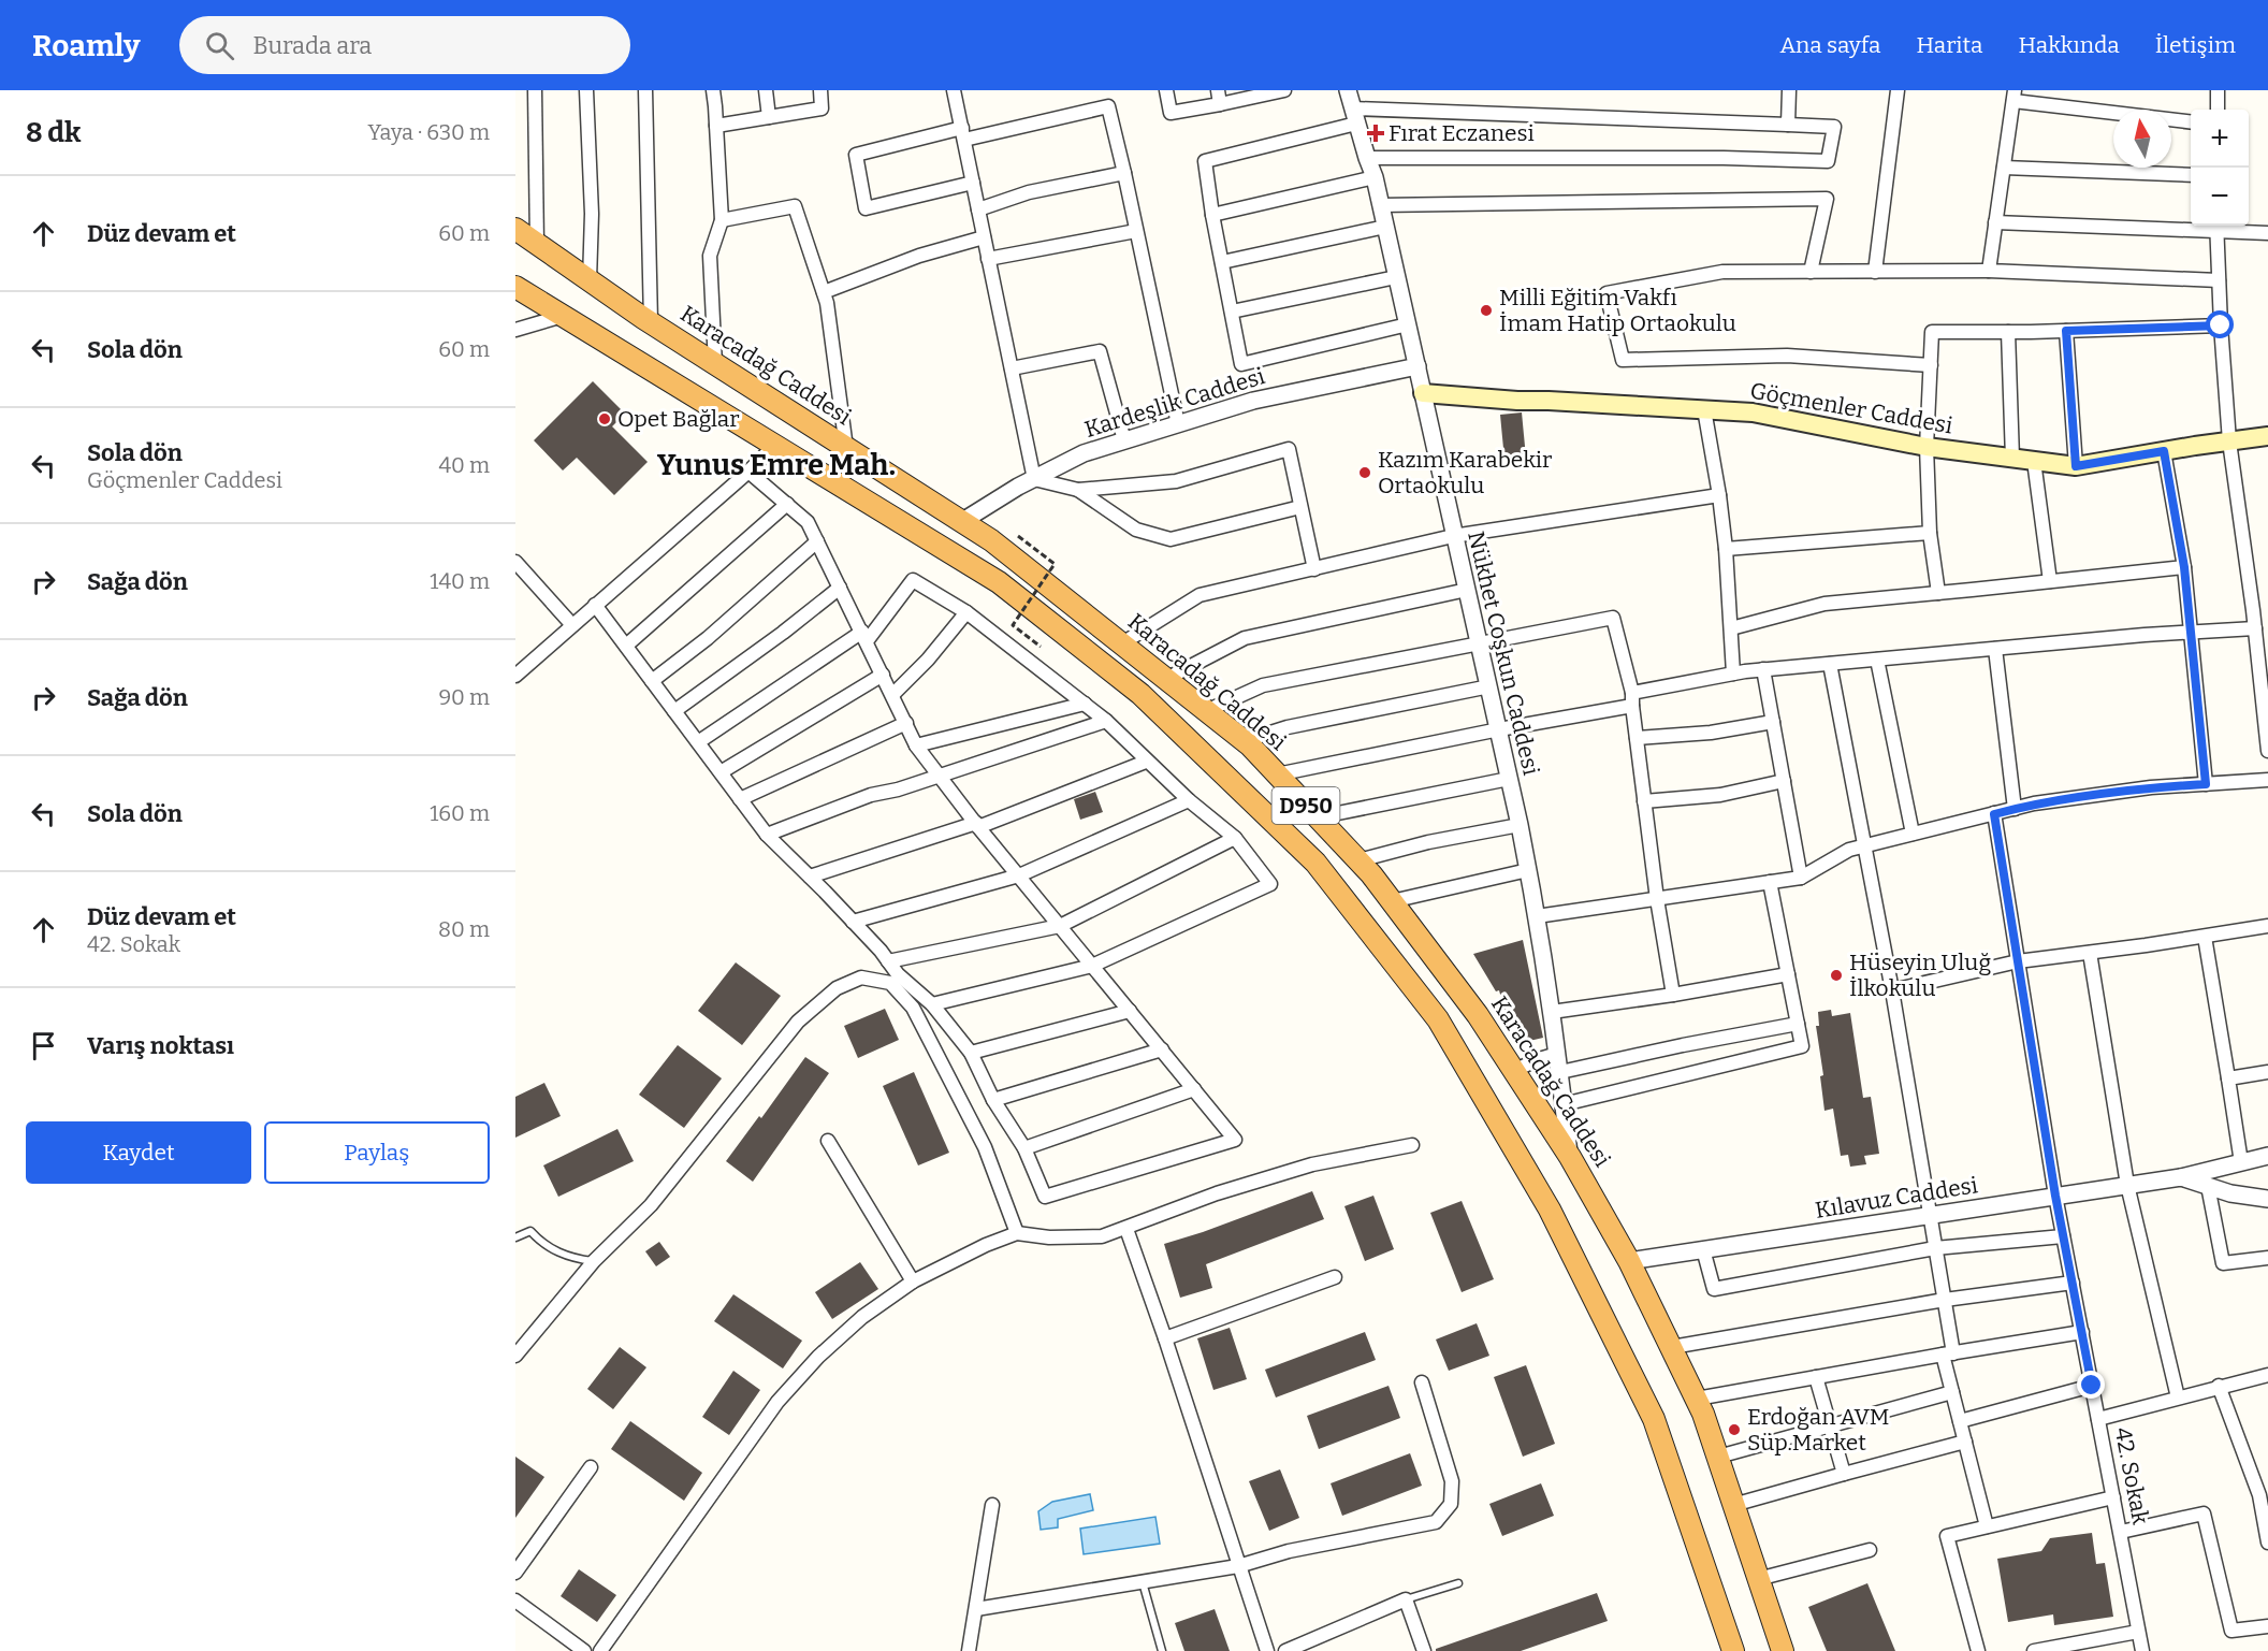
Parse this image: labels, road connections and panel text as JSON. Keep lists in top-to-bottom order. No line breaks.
{"streets":{"highway":["Karacadağ Caddesi","D950"],"main road":["Göçmenler Caddesi"],"street":["Kardeşlik Caddesi","Nükhet Coşkun Caddesi","Kılavuz Caddesi","42. Sokak"]},"crossings":[["Karacadağ Caddesi","Kardeşlik Caddesi"],["Karacadağ Caddesi","Nükhet Coşkun Caddesi"],["Karacadağ Caddesi","Kılavuz Caddesi"],["Kardeşlik Caddesi","Nükhet Coşkun Caddesi"],["Göçmenler Caddesi","Nükhet Coşkun Caddesi"],["Kılavuz Caddesi","42. Sokak"]],"districts":["Yunus Emre Mah."],"places":{"health":["Fırat Eczanesi"],"other":["Milli Eğitim Vakfı İmam Hatip Ortaokulu","Opet Bağlar","Kazım Karabekir Ortaokulu","Hüseyin Uluğ İlkokulu","Erdoğan AVM Süp.Market"]},"north":"top","page":{"header":"Roamly","search":"Burada ara","nav":["Ana sayfa","Harita","Hakkında","İletişim"],"heading":["8 dk","Yaya · 630 m"],"map_buttons":["+","−"],"list":[["Düz devam et","60 m"],["Sola dön","60 m"],["Sola dön","Göçmenler Caddesi","40 m"],["Sağa dön","140 m"],["Sağa dön","90 m"],["Sola dön","160 m"],["Düz devam et","42. Sokak","80 m"],"Varış noktası"],"buttons":["Kaydet","Paylaş"]}}
